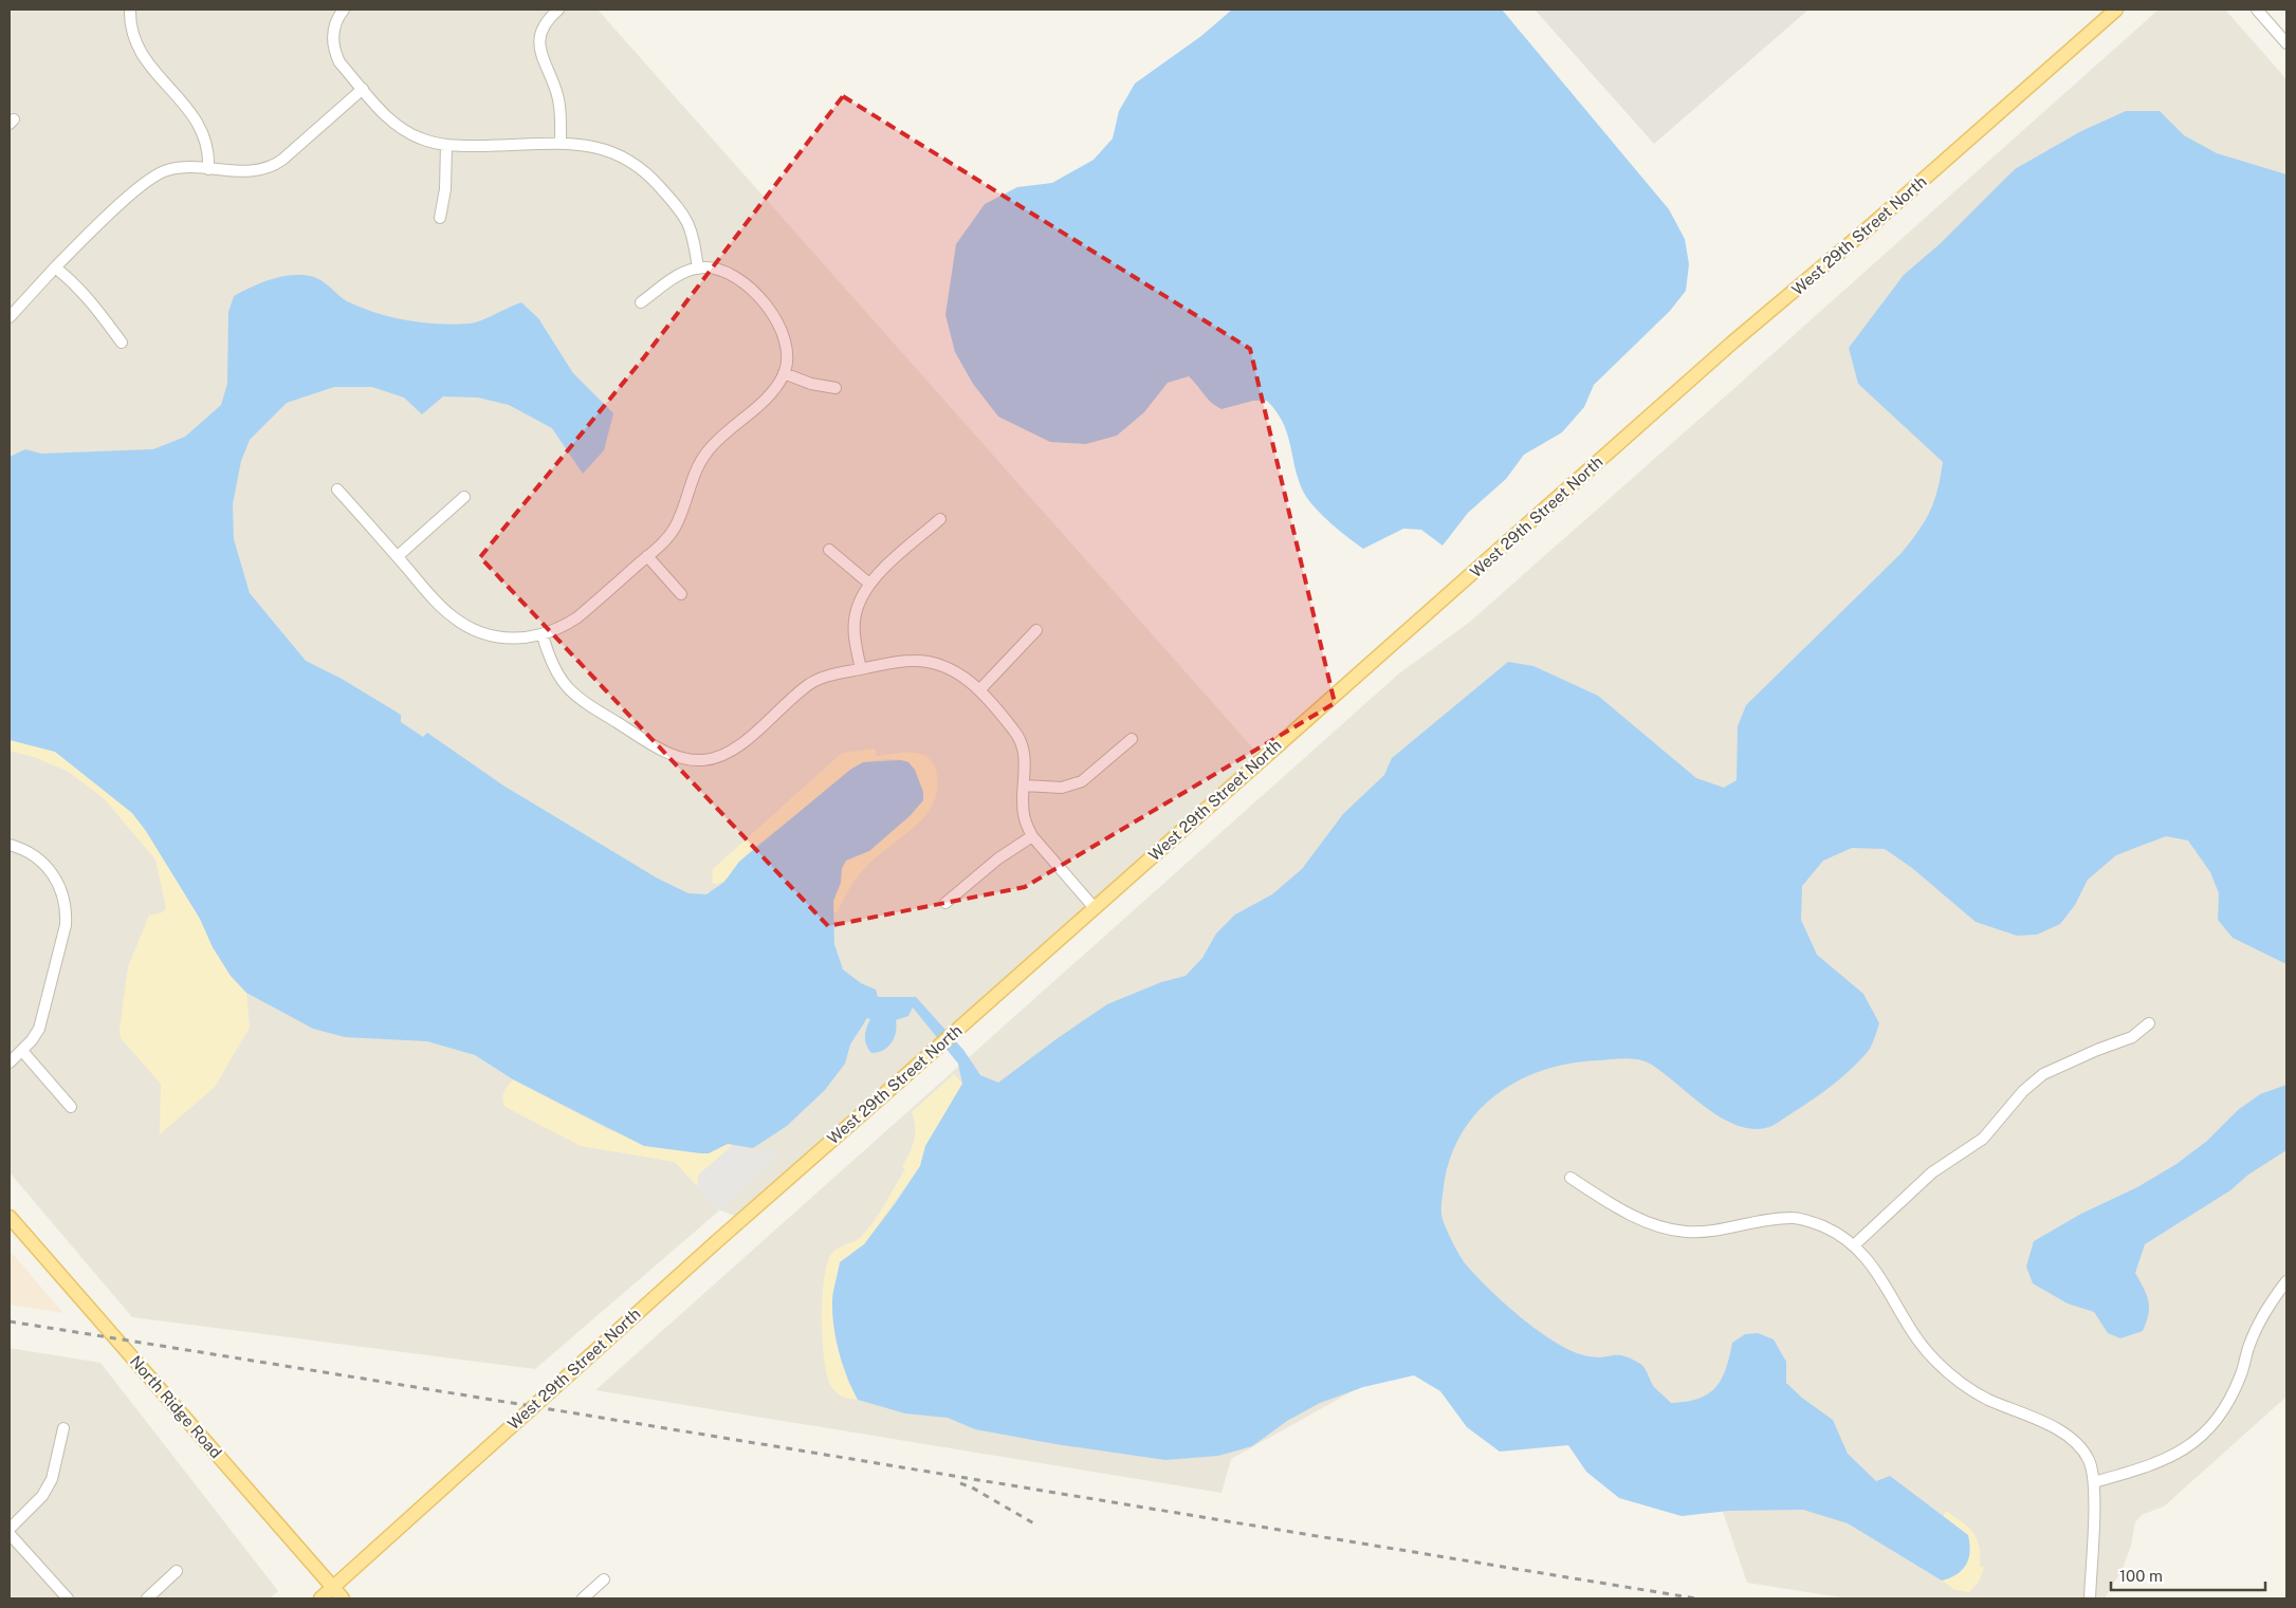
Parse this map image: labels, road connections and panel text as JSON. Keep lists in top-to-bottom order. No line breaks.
{"streets":{"main road":["West 29th Street North","North Ridge Road"]},"crossings":[["West 29th Street North","North Ridge Road"]],"scale_bar":"100 m"}
